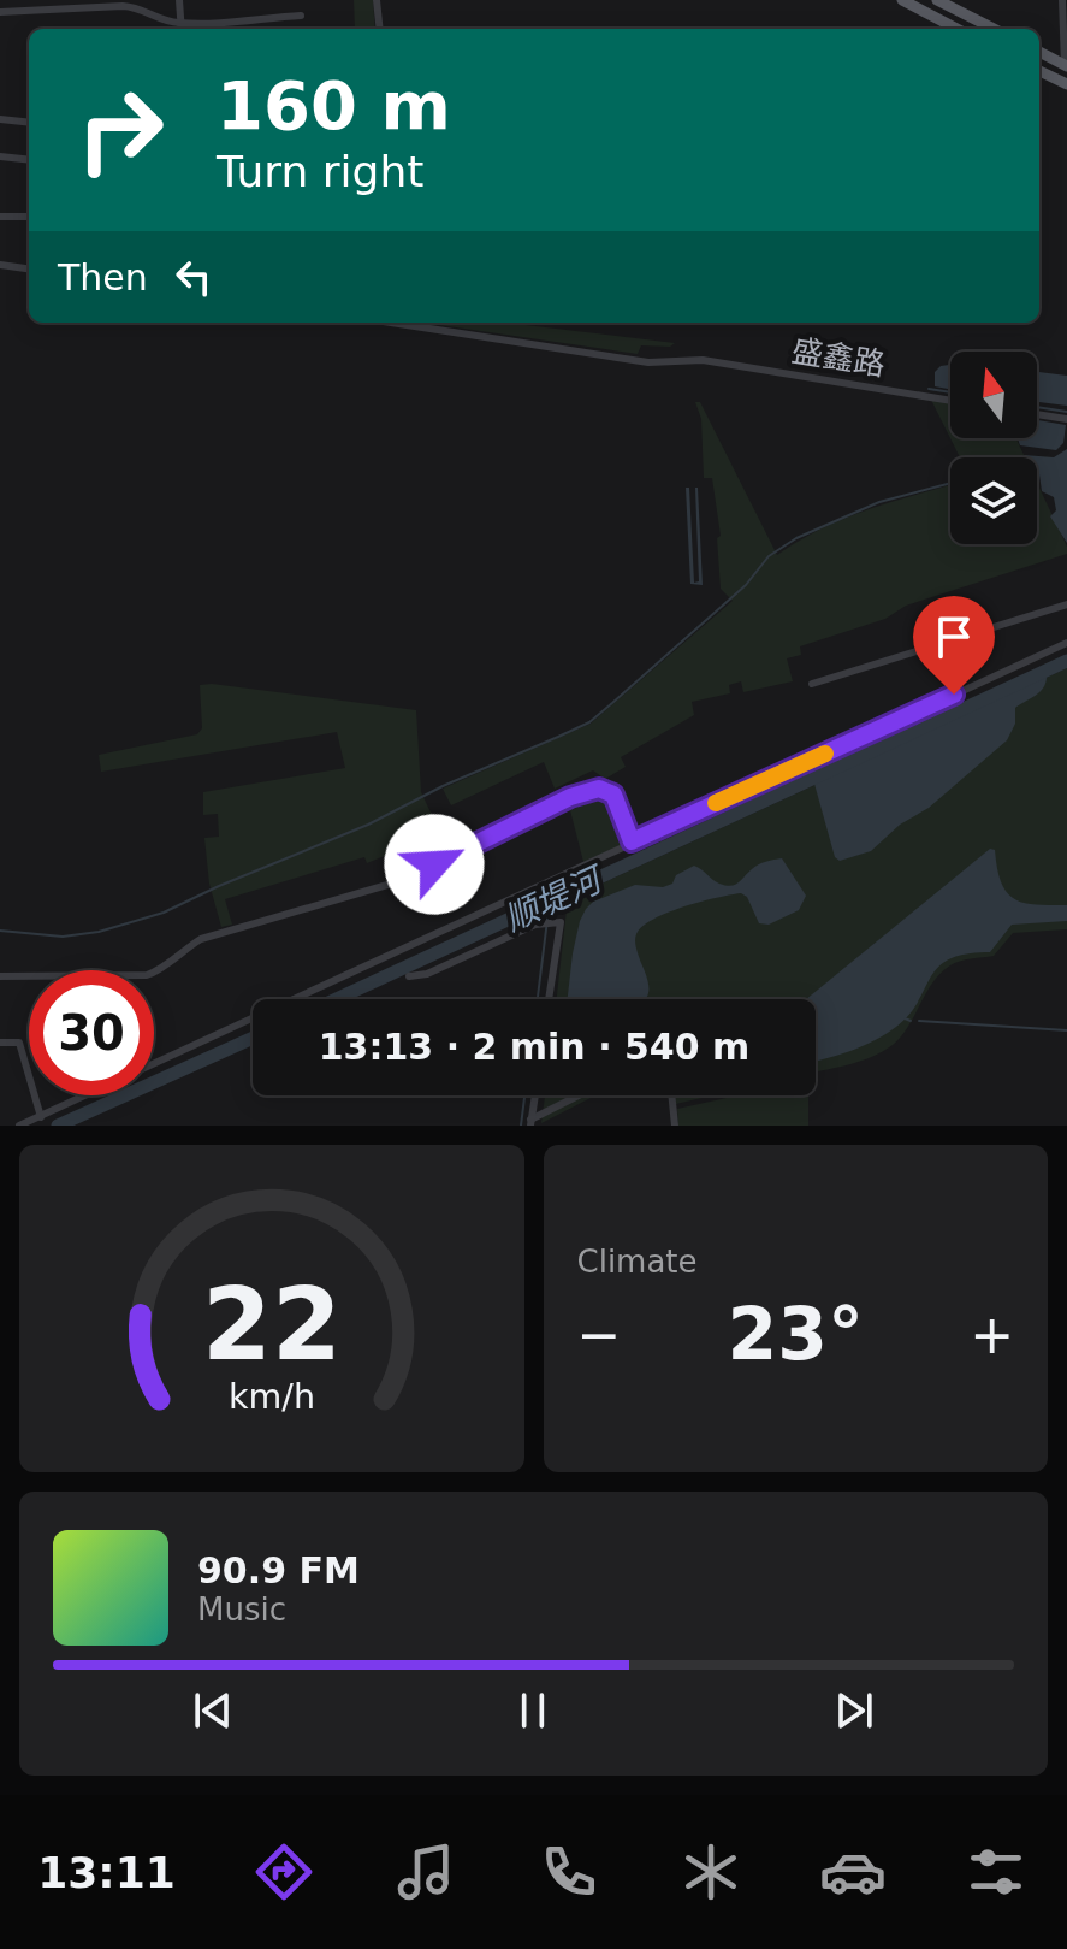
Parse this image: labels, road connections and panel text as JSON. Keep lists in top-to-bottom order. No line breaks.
{"streets":{"street":["盛鑫路"]},"water":["顺堤河"],"north":"top","page":{"turn":["160 m","Turn right"],"then":"Then","limit":"30","trip":"13:13 · 2 min · 540 m","tile":"Climate","heat":["−","23°","+"],"song":["90.9 FM","Music"],"tabs":"13:11","gauge":["22","km/h"]}}
